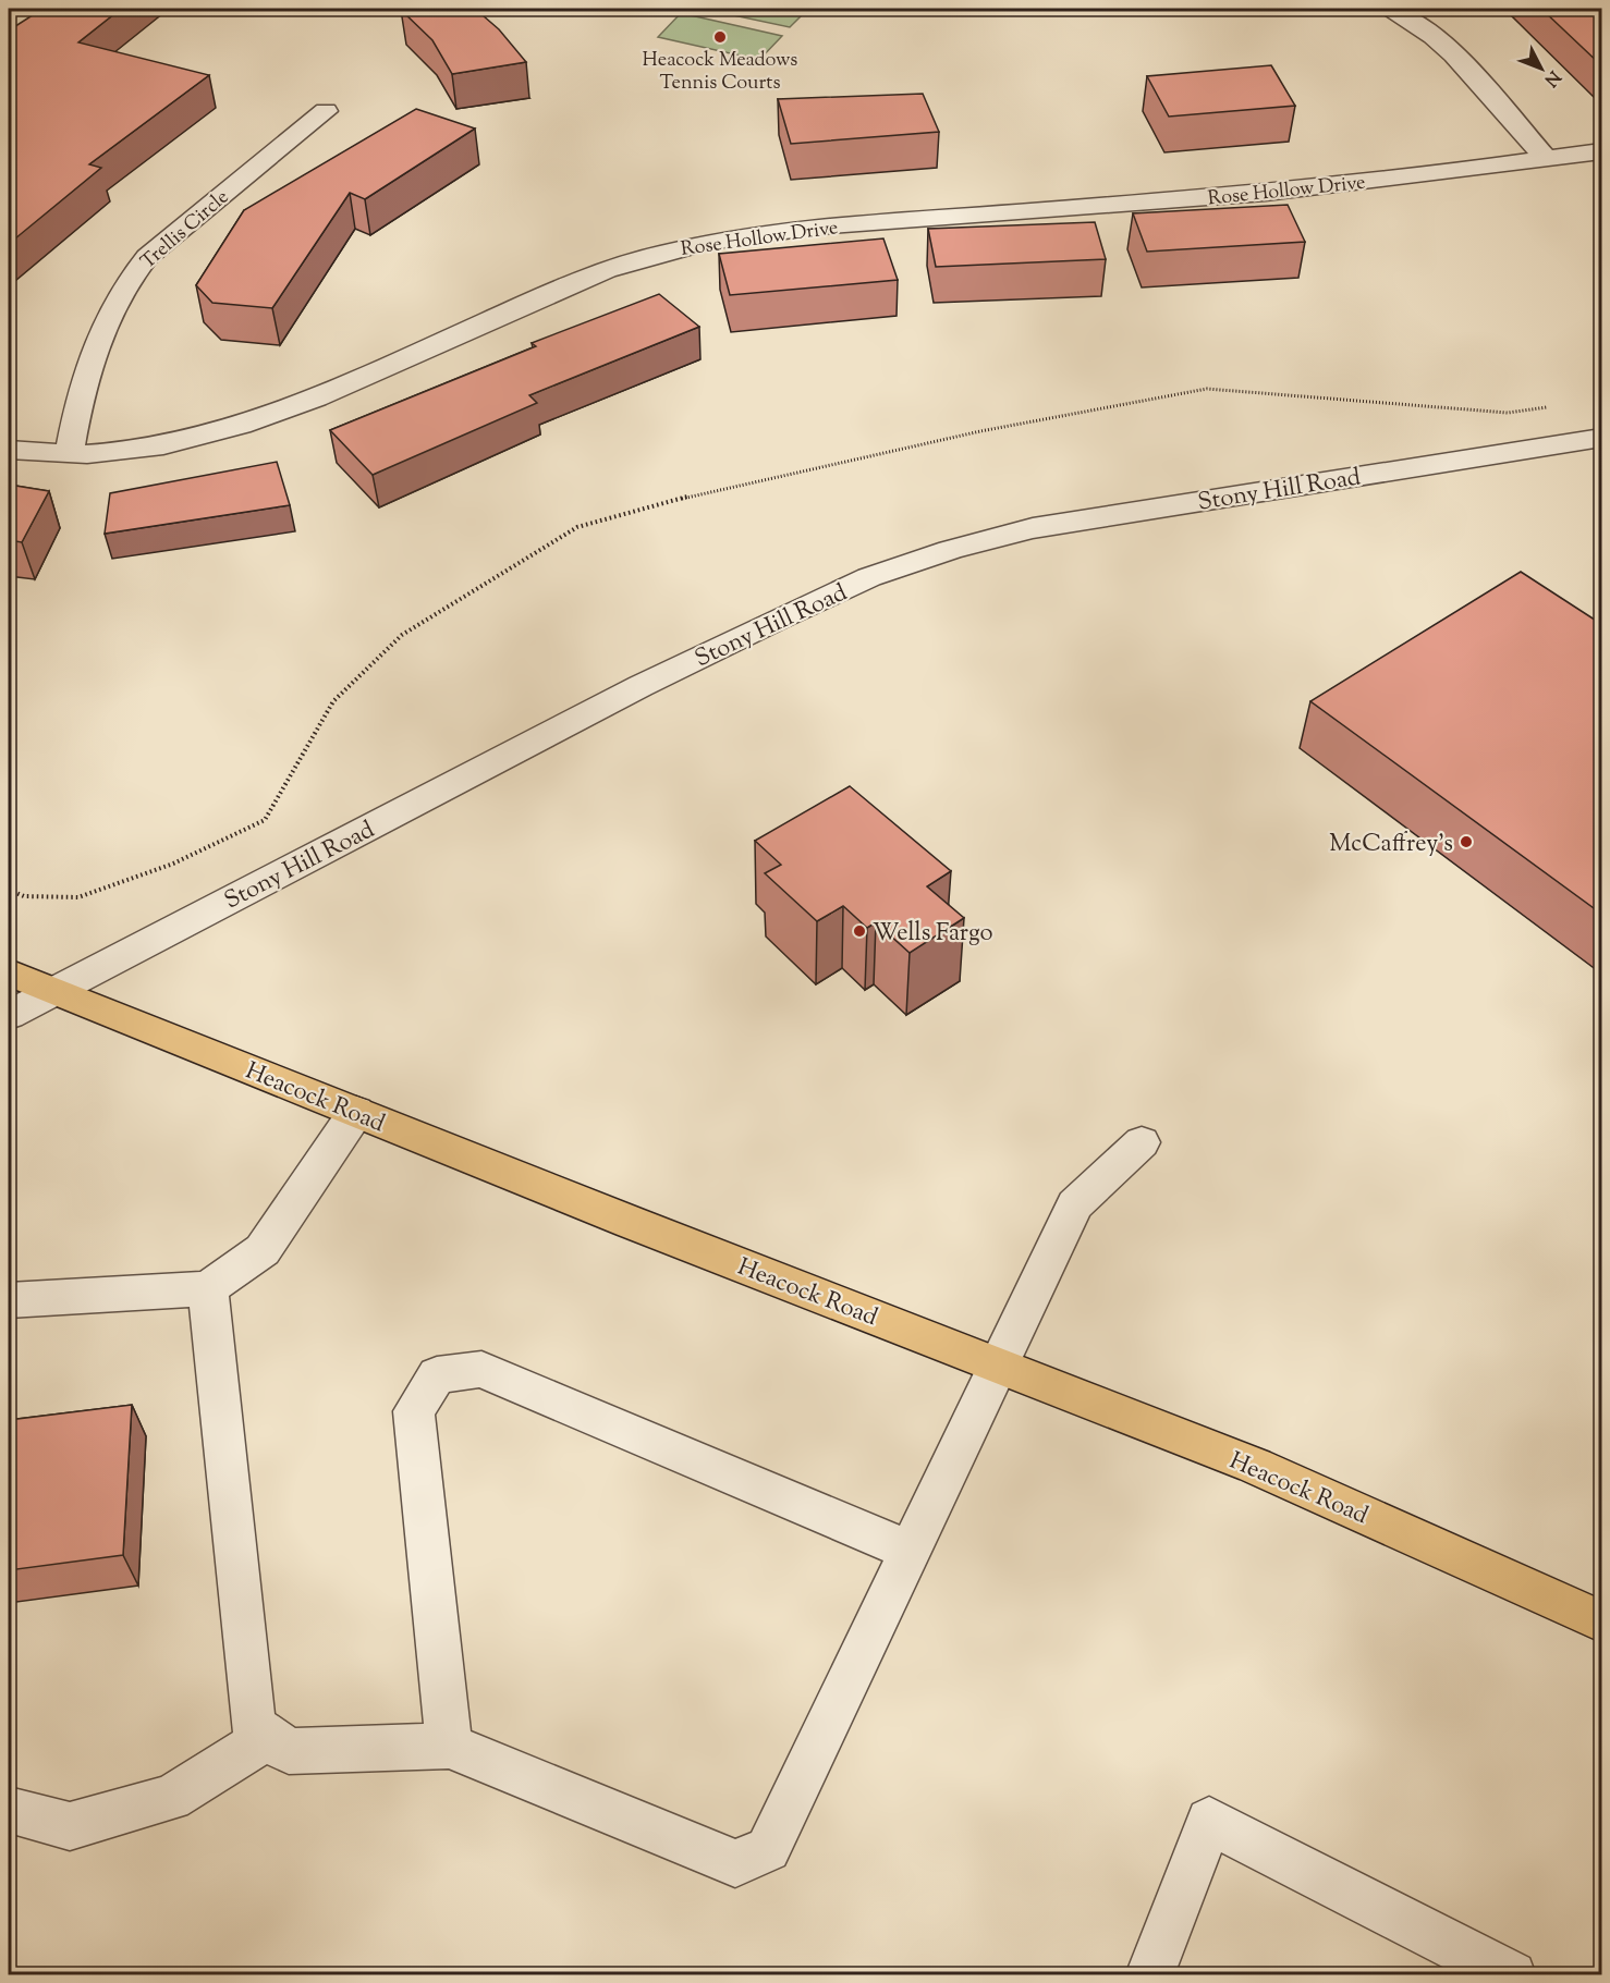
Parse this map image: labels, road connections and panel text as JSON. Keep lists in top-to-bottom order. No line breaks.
{"streets":{"main road":["Heacock Road"],"street":["Rose Hollow Drive","Trellis Circle","Stony Hill Road"]},"crossings":[["Rose Hollow Drive","Trellis Circle"],["Stony Hill Road","Heacock Road"]],"places":["Heacock Meadows Tennis Courts","McCaffrey's","Wells Fargo"],"north":"bottom right"}
